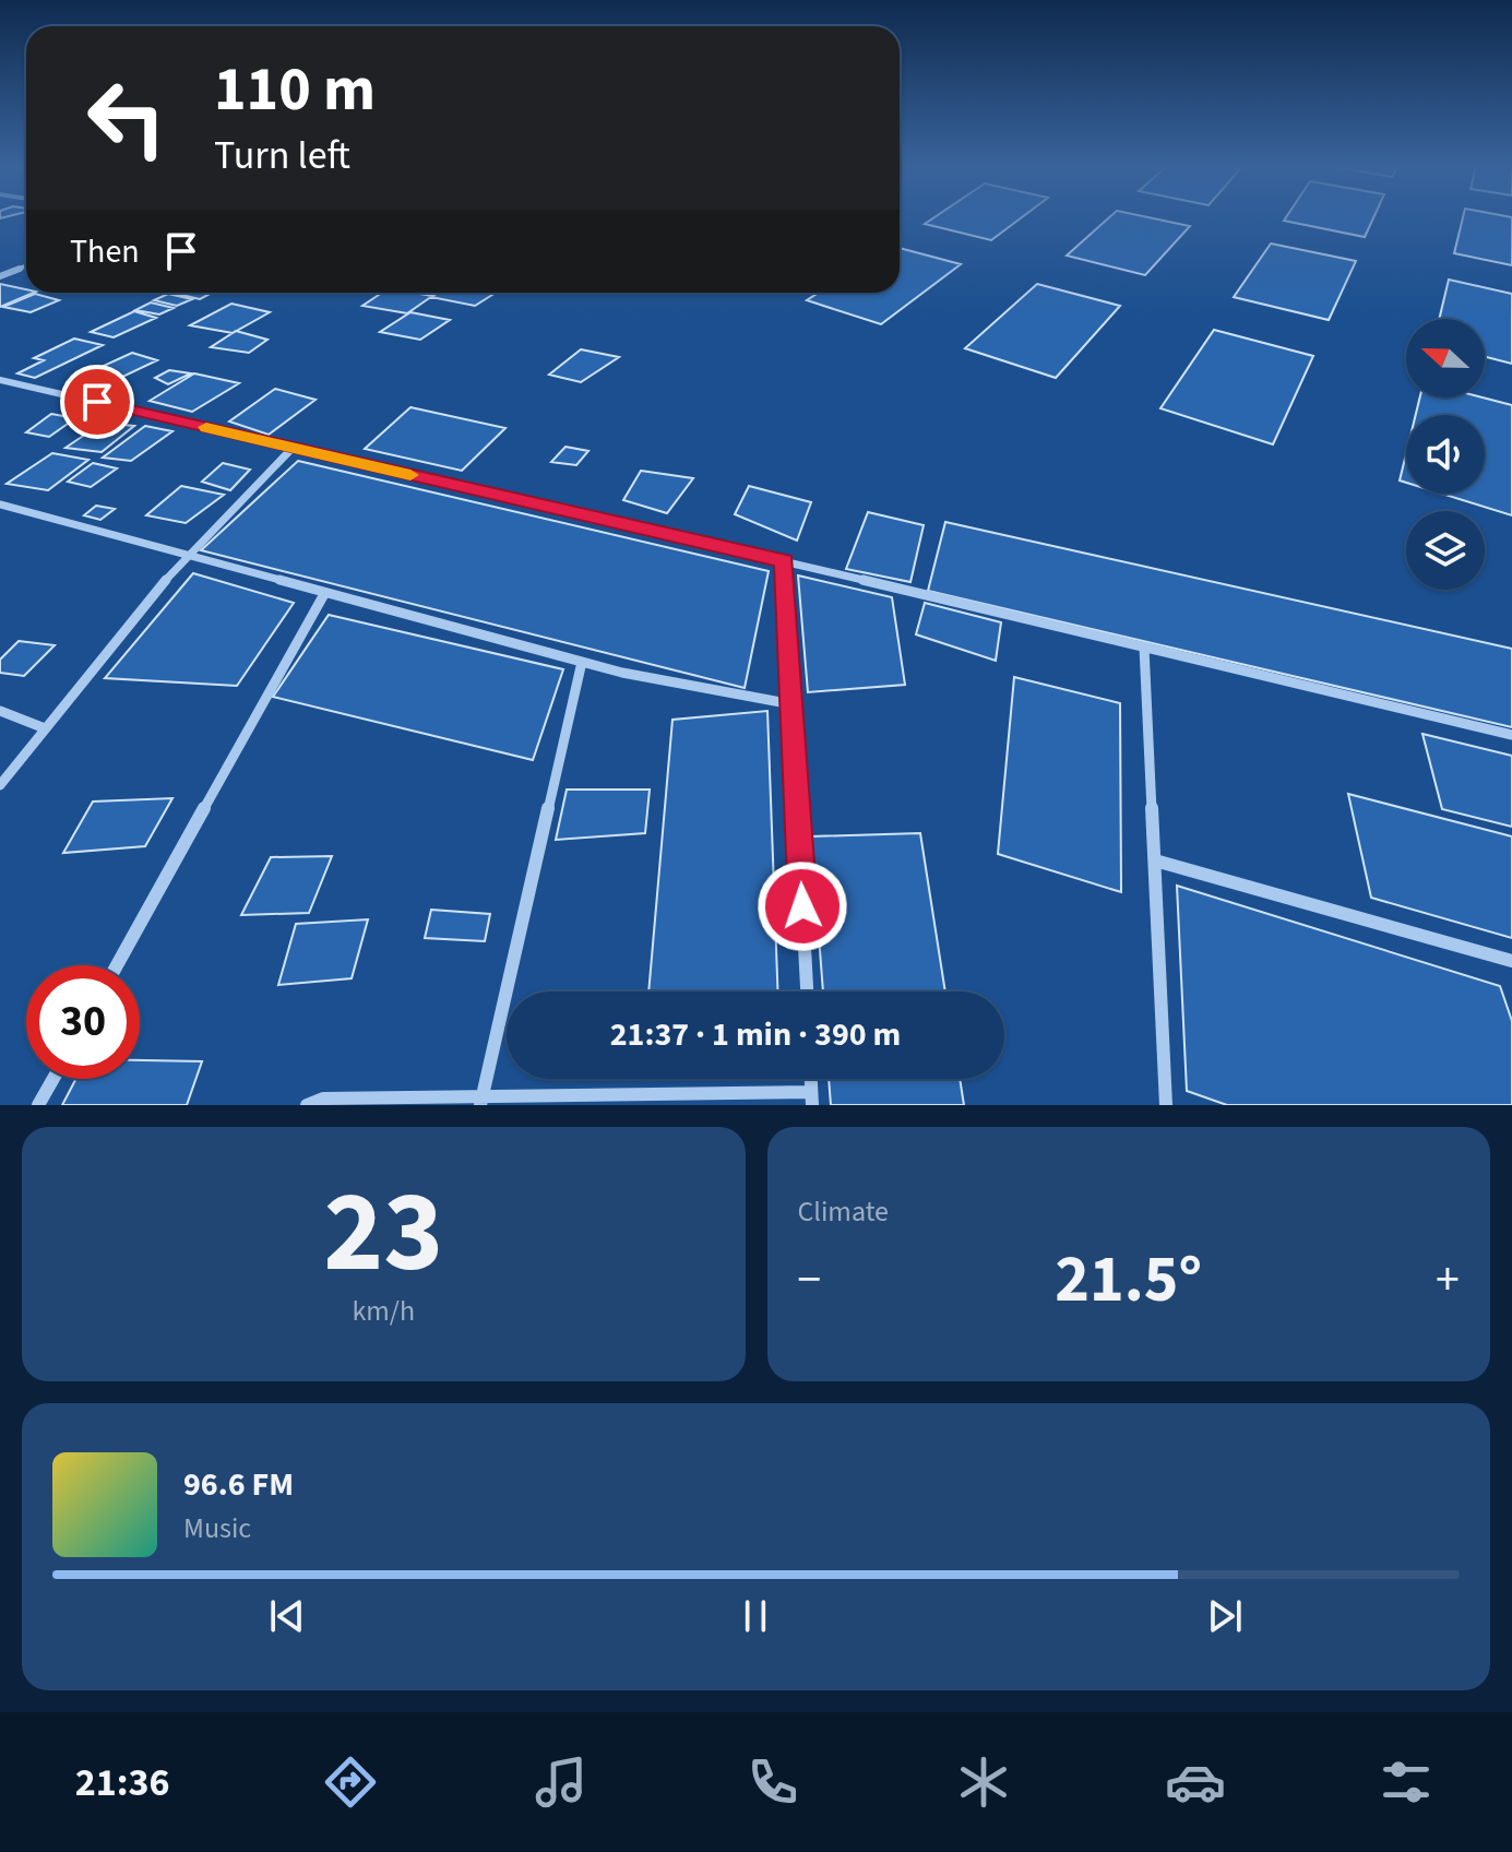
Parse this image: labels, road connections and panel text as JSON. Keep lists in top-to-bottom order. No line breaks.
{"north":"left","page":{"turn":["110 m","Turn left"],"then":"Then","limit":"30","trip":"21:37 · 1 min · 390 m","tile":[["23","km/h"],"Climate"],"heat":["−","21.5°","+"],"song":["96.6 FM","Music"],"tabs":"21:36"}}
